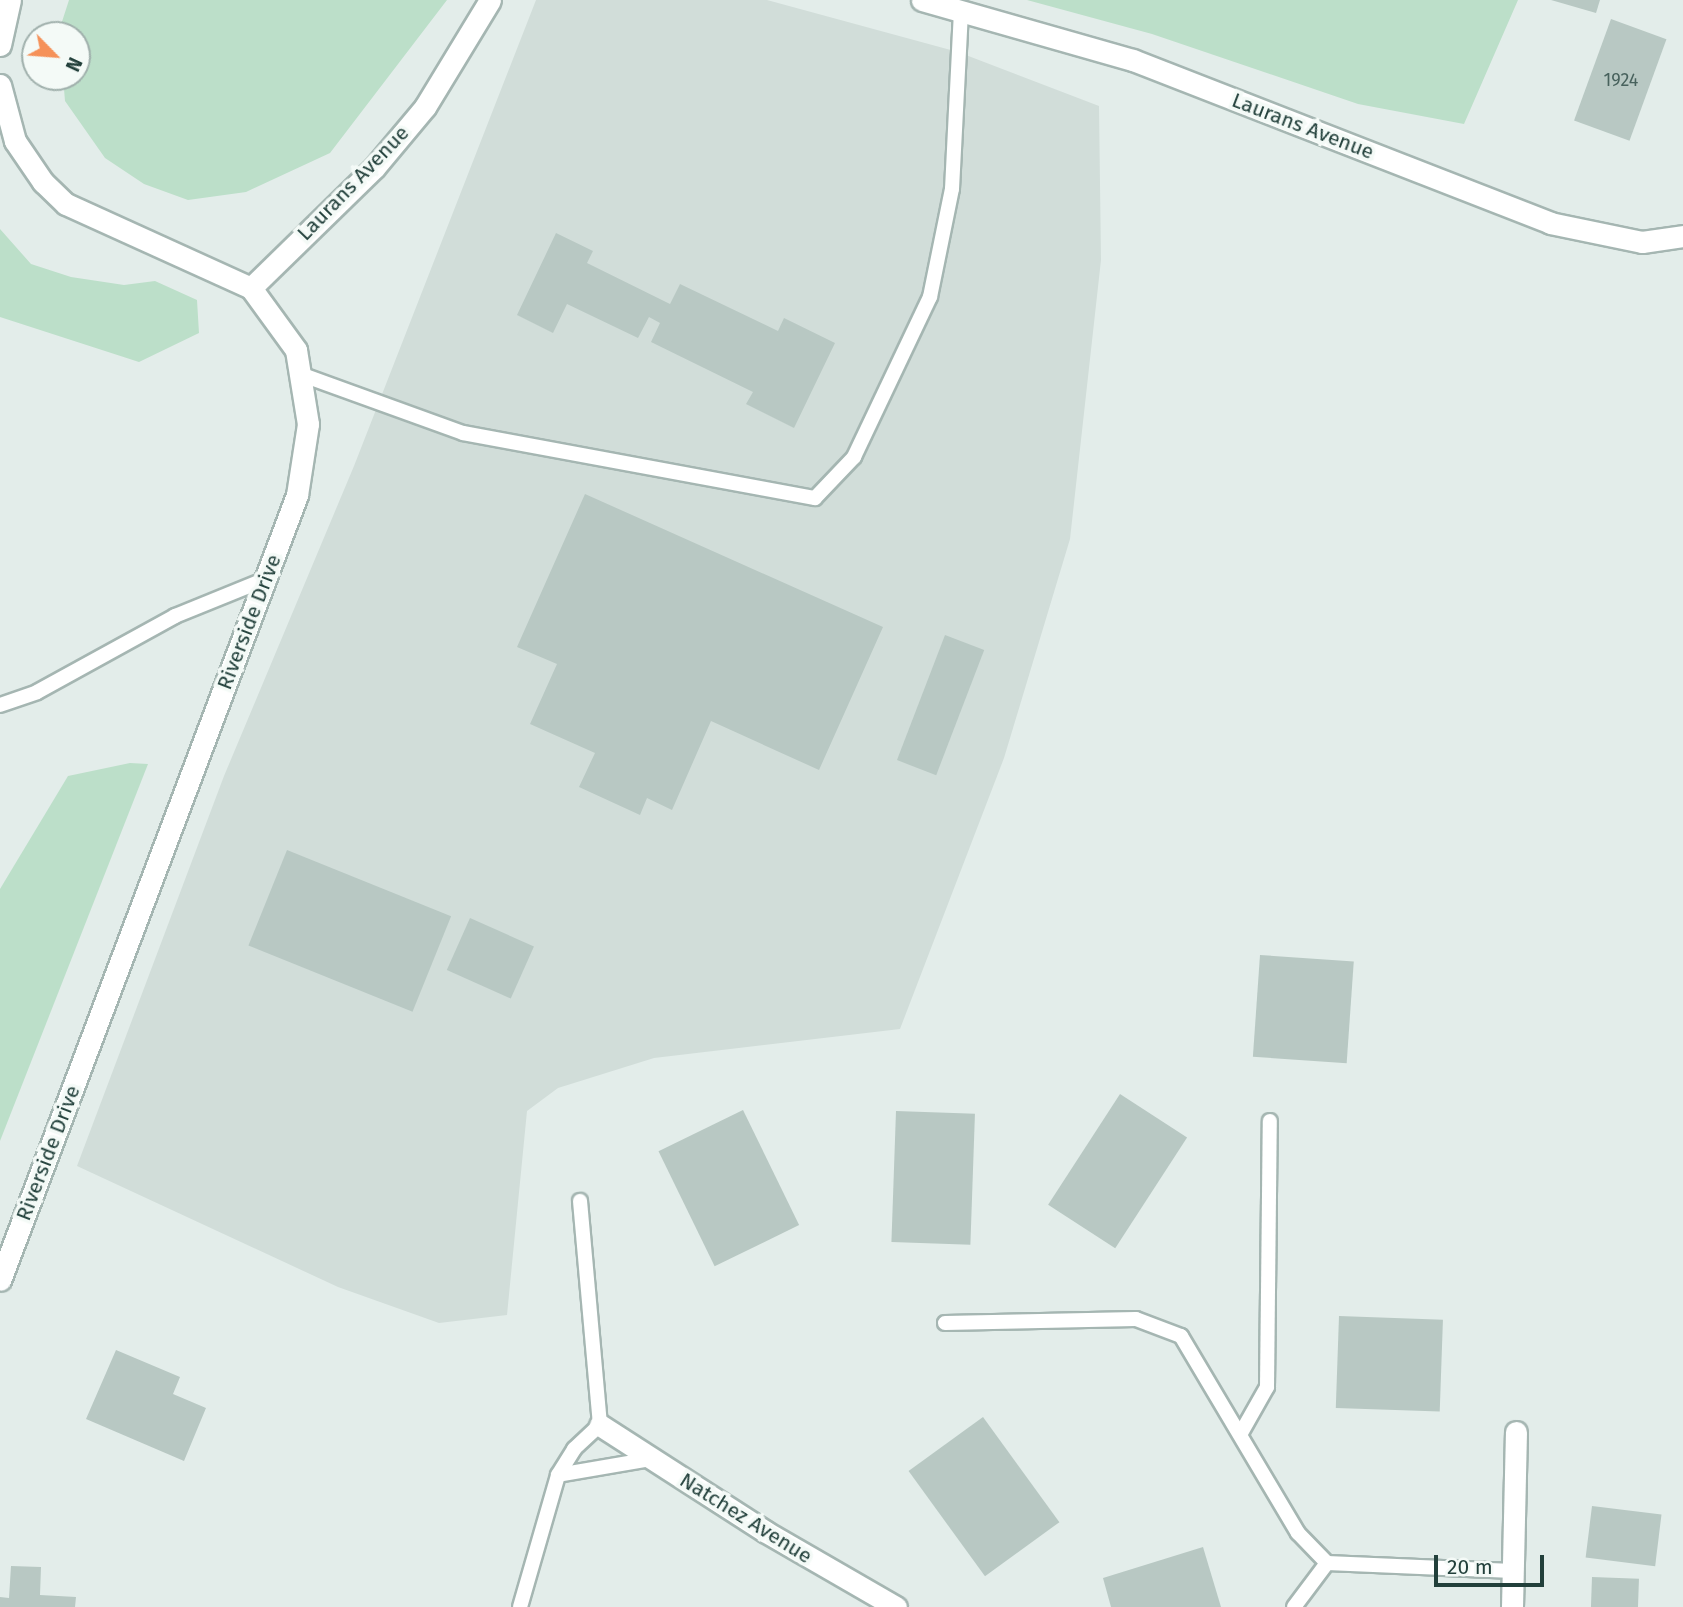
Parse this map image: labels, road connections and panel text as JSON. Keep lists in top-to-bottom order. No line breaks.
{"streets":{"street":["Laurans Avenue","Riverside Drive","Natchez Avenue"]},"crossings":[["Laurans Avenue","Riverside Drive"]],"house_numbers":["1924"],"scale_bar":"20 m","north":"bottom right"}
